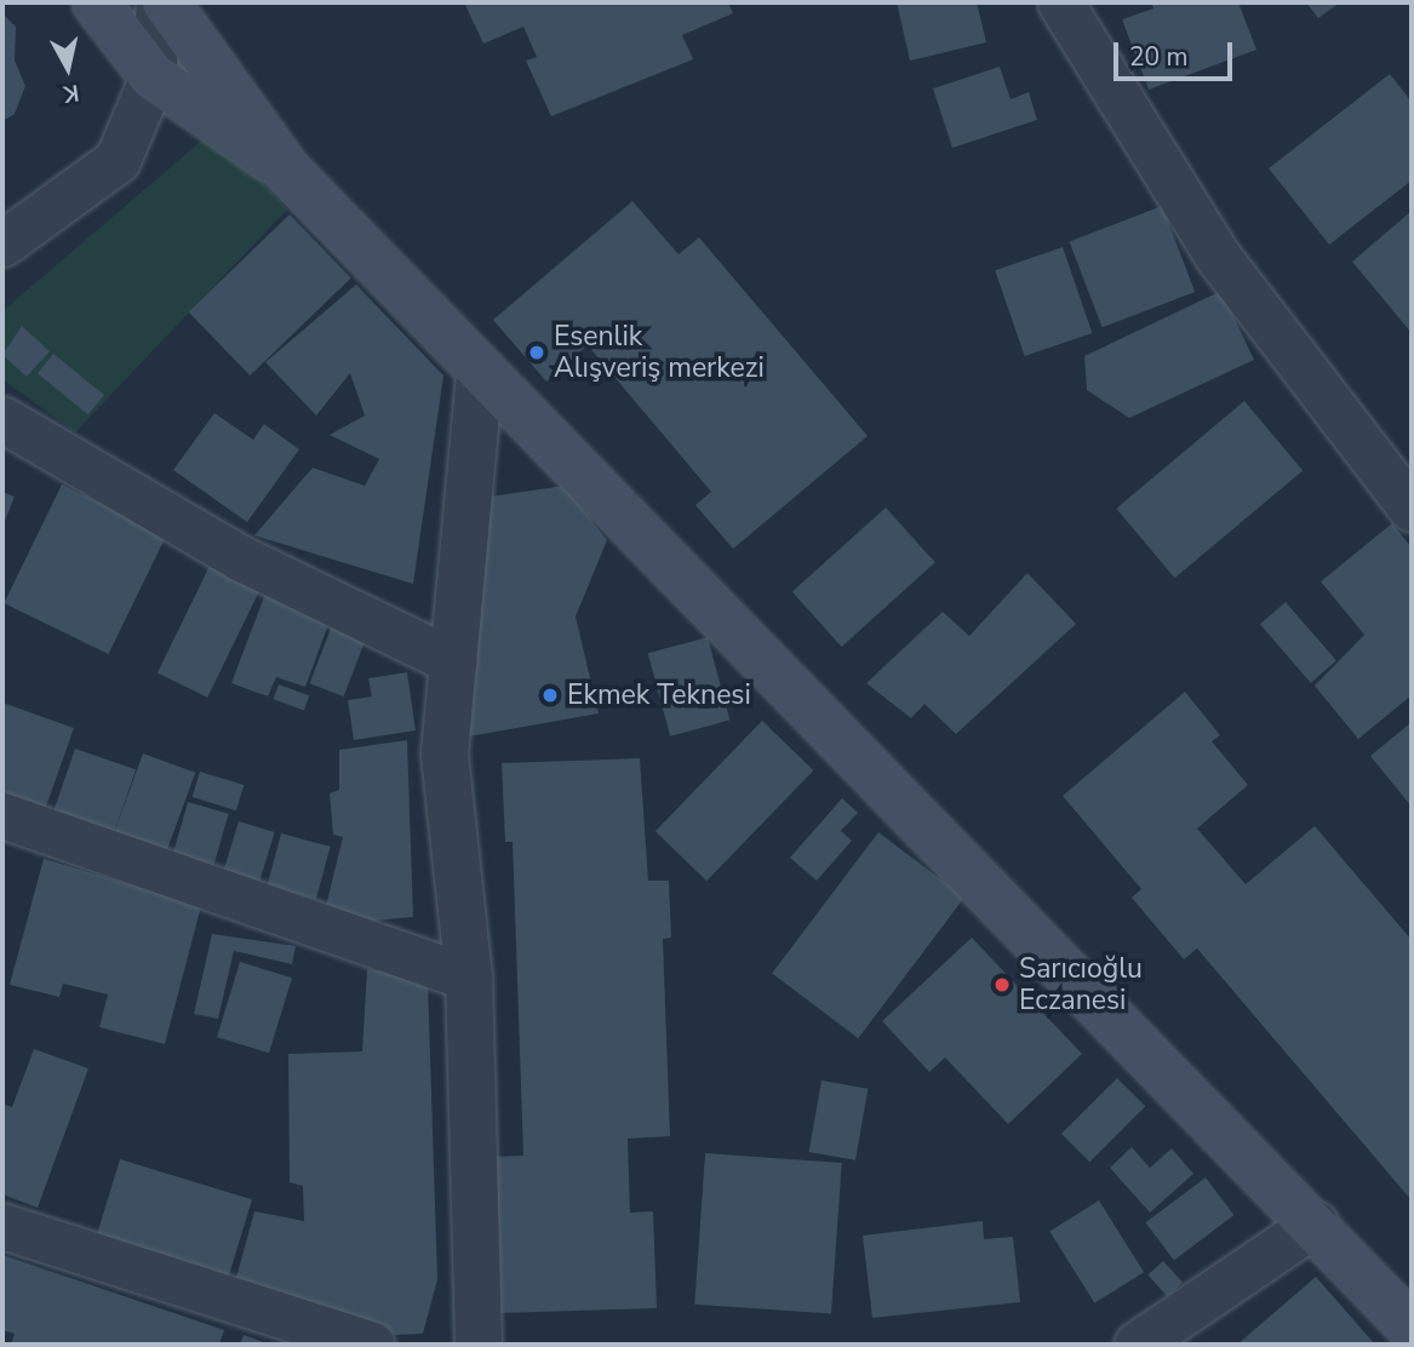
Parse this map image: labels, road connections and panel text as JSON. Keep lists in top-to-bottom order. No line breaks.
{"places":["Esenlik Alışveriş merkezi","Ekmek Teknesi","Sarıcıoğlu Eczanesi"],"scale_bar":"20 m","north":"bottom"}
